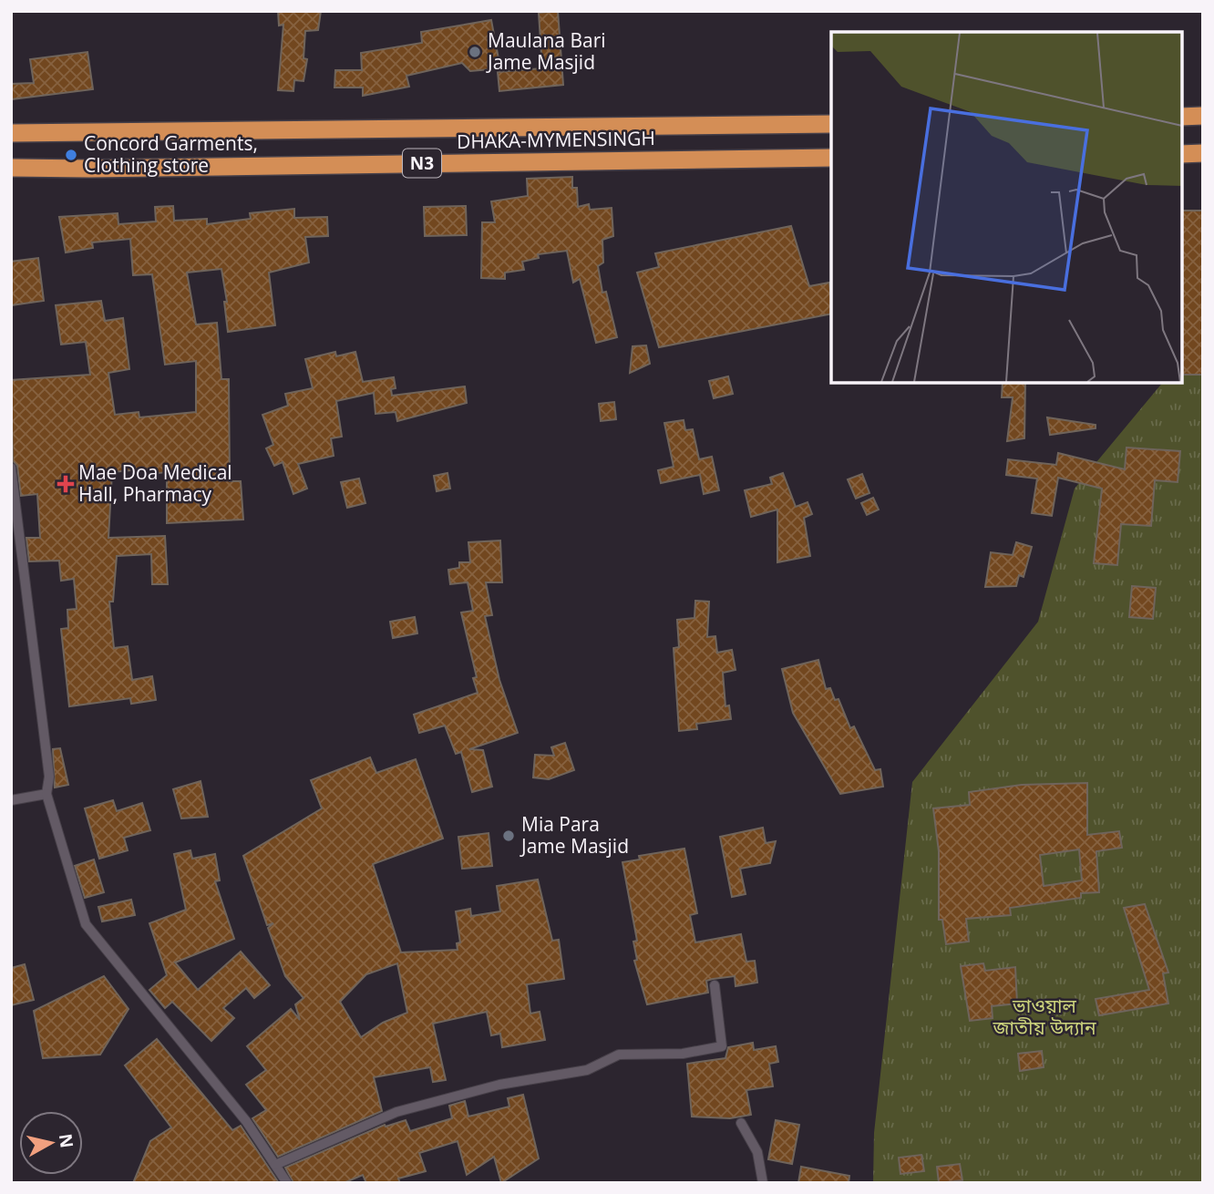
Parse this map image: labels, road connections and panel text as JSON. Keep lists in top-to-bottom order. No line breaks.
{"streets":{"highway":["DHAKA-MYMENSINGH","N3"]},"parks":["ভাওয়াল জাতীয় উদ্যান"],"places":{"other":["Maulana Bari Jame Masjid","Concord Garments, Clothing store","Mia Para Jame Masjid"],"health":["Mae Doa Medical Hall, Pharmacy"]},"north":"right"}
